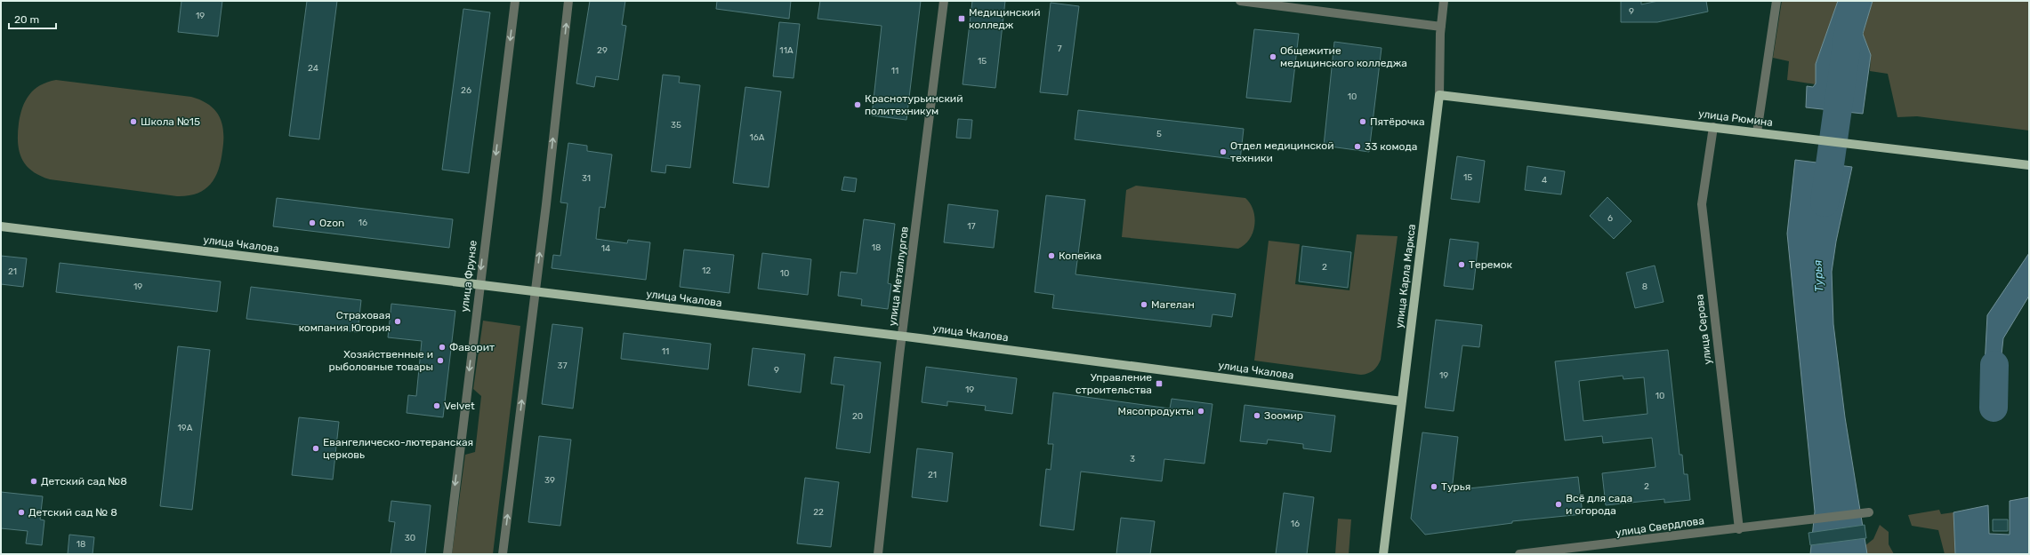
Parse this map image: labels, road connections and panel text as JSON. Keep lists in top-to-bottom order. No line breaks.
{"streets":{"main road":["улица Рюмина","улица Чкалова","улица Карла Маркса"],"street":["улица Фрунзе","улица Металлургов","улица Серова","улица Свердлова"]},"crossings":[["улица Рюмина","улица Карла Маркса"],["улица Рюмина","улица Серова"],["улица Чкалова","улица Фрунзе"],["улица Чкалова","улица Металлургов"],["улица Чкалова","улица Карла Маркса"],["улица Серова","улица Свердлова"]],"water":["Турья"],"places":{"transit":["Медицинский колледж","Управление строительства"],"other":["Общежитие медицинского колледжа","Краснотурьинский политехникум","Школа №15","Пятёрочка","33 комода","Отдел медицинской техники","Ozon","Копейка","Теремок","Магелан","Страховая компания Югория","Фаворит","Хозяйственные и рыболовные товары","Velvet","Мясопродукты","Зоомир","Евангелическо-лютеранская церковь","Детский сад №8","Турья","Всё для сада и огорода","Детский сад № 8"]},"house_numbers":["9","19","7","29","11А","15","24","11","26","10","35","5","16А","15","31","4","6","16","17","18","14","2","12","21","10","19","8","11","37","9","19","19","10","20","19А","3","21","39","2","22","16","30","18"],"scale_bar":"20 m"}
